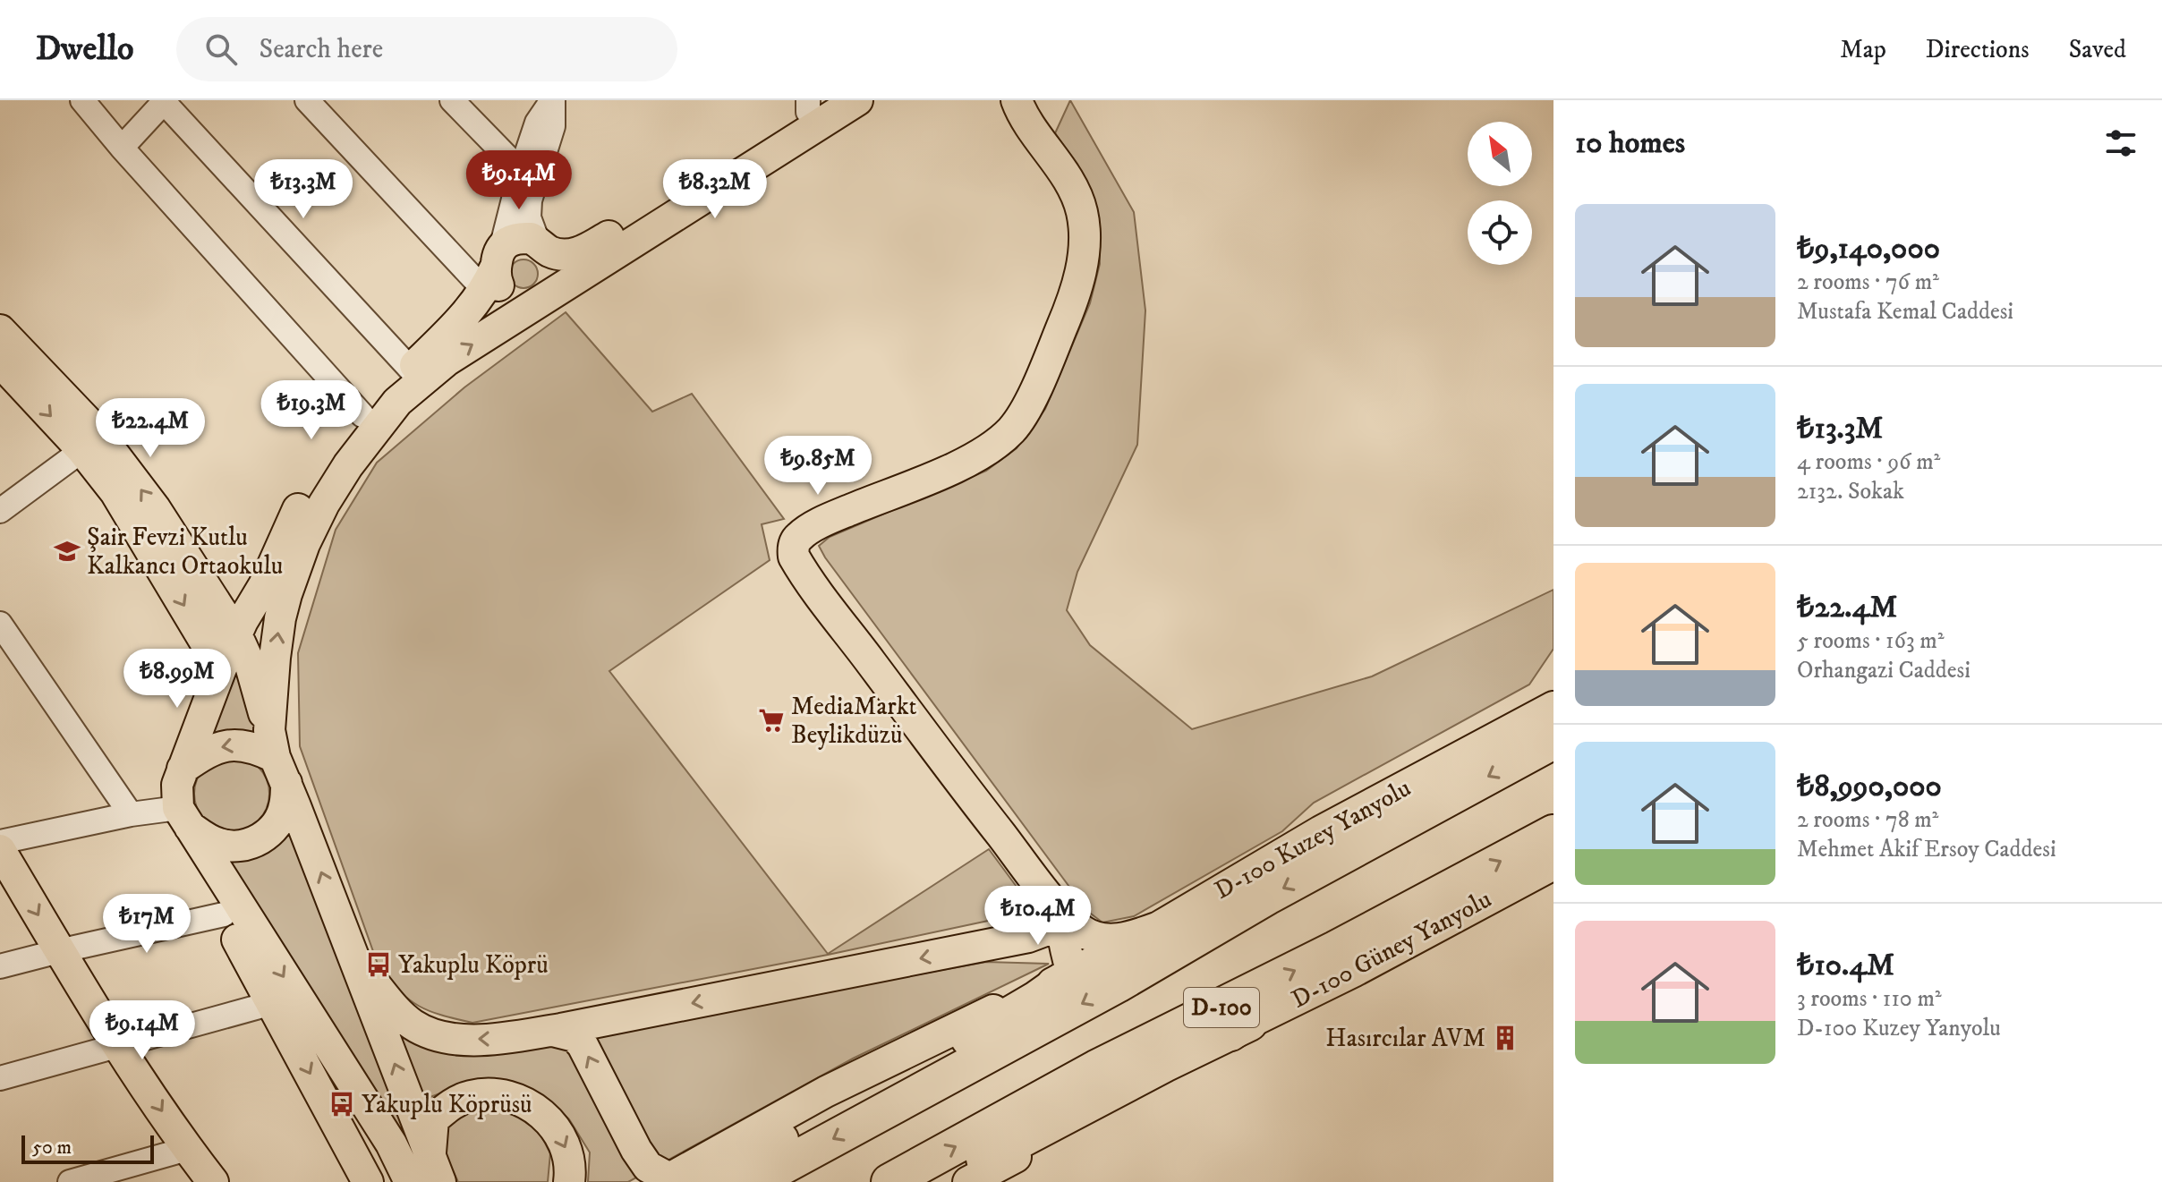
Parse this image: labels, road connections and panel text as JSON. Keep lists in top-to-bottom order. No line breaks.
{"streets":{"highway":["D-100"],"main road":["D-100 Kuzey Yanyolu","D-100 Güney Yanyolu"]},"places":{"school or university":["Şair Fevzi Kutlu Kalkancı Ortaokulu"],"supermarket":["MediaMarkt Beylikdüzü"],"bus stop":["Yakuplu Köprü","Yakuplu Köprüsü"],"building":["Hasırcılar AVM"]},"scale_bar":"50 m","north":"top left","page":{"header":"Dwello","search":"Search here","nav":["Map","Directions","Saved"],"heading":"10 homes","price":["₺9.14M","₺13.3M","₺8.32M","₺19.3M","₺22.4M","₺9.85M","₺8.99M","₺10.4M","₺17M","₺9.14M"],"list":[{"name":"₺9,140,000","note":"2 rooms · 76 m² · Mustafa Kemal Caddesi"},{"name":"₺13.3M","note":"4 rooms · 96 m² · 2132. Sokak"},{"name":"₺22.4M","note":"5 rooms · 163 m² · Orhangazi Caddesi"},{"name":"₺8,990,000","note":"2 rooms · 78 m² · Mehmet Akif Ersoy Caddesi"},{"name":"₺10.4M","note":"3 rooms · 110 m² · D-100 Kuzey Yanyolu"}],"scale":"50 m"}}
